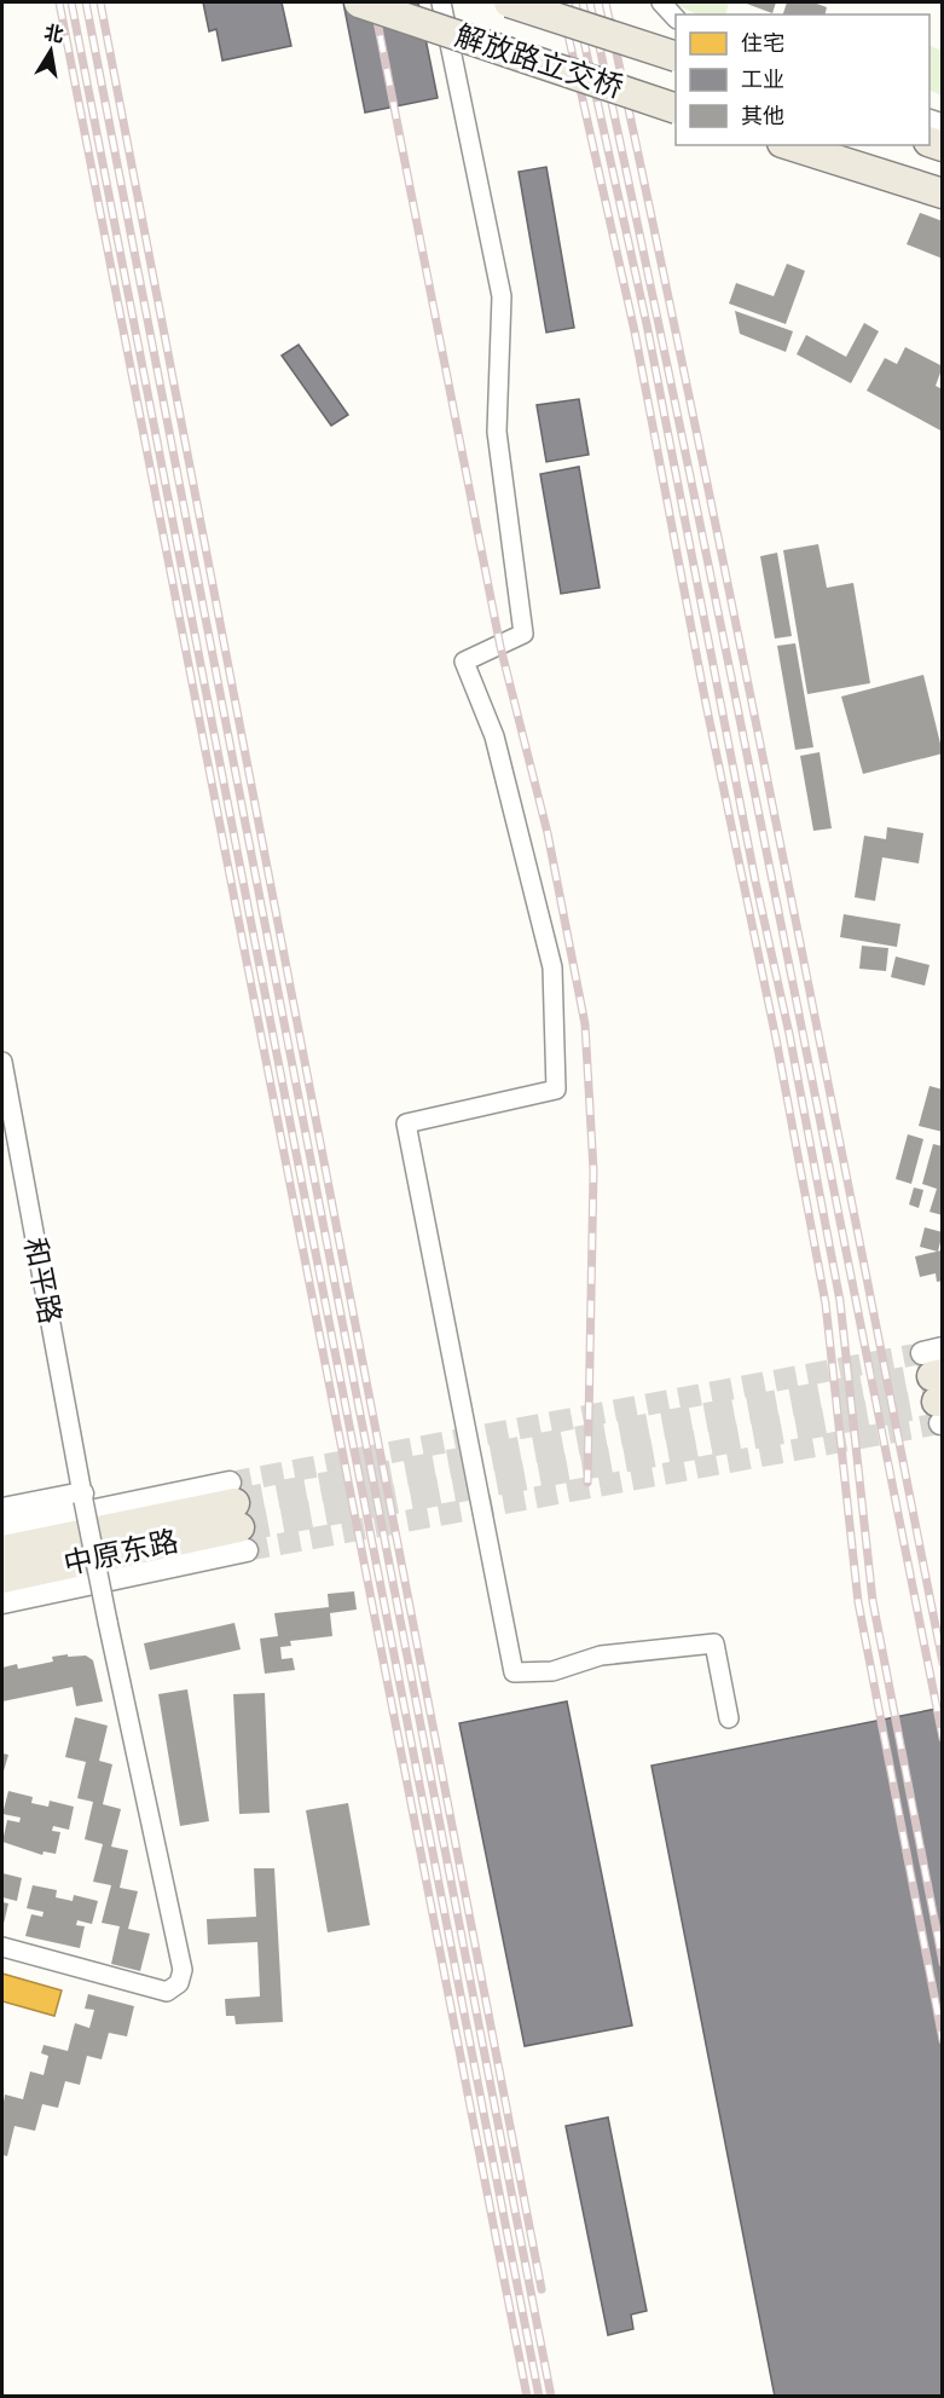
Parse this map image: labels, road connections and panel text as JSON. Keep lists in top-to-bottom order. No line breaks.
{"streets":{"main road":["解放路立交桥","中原东路"],"street":["和平路"]},"legend":["住宅","工业","其他"],"north":"top"}
